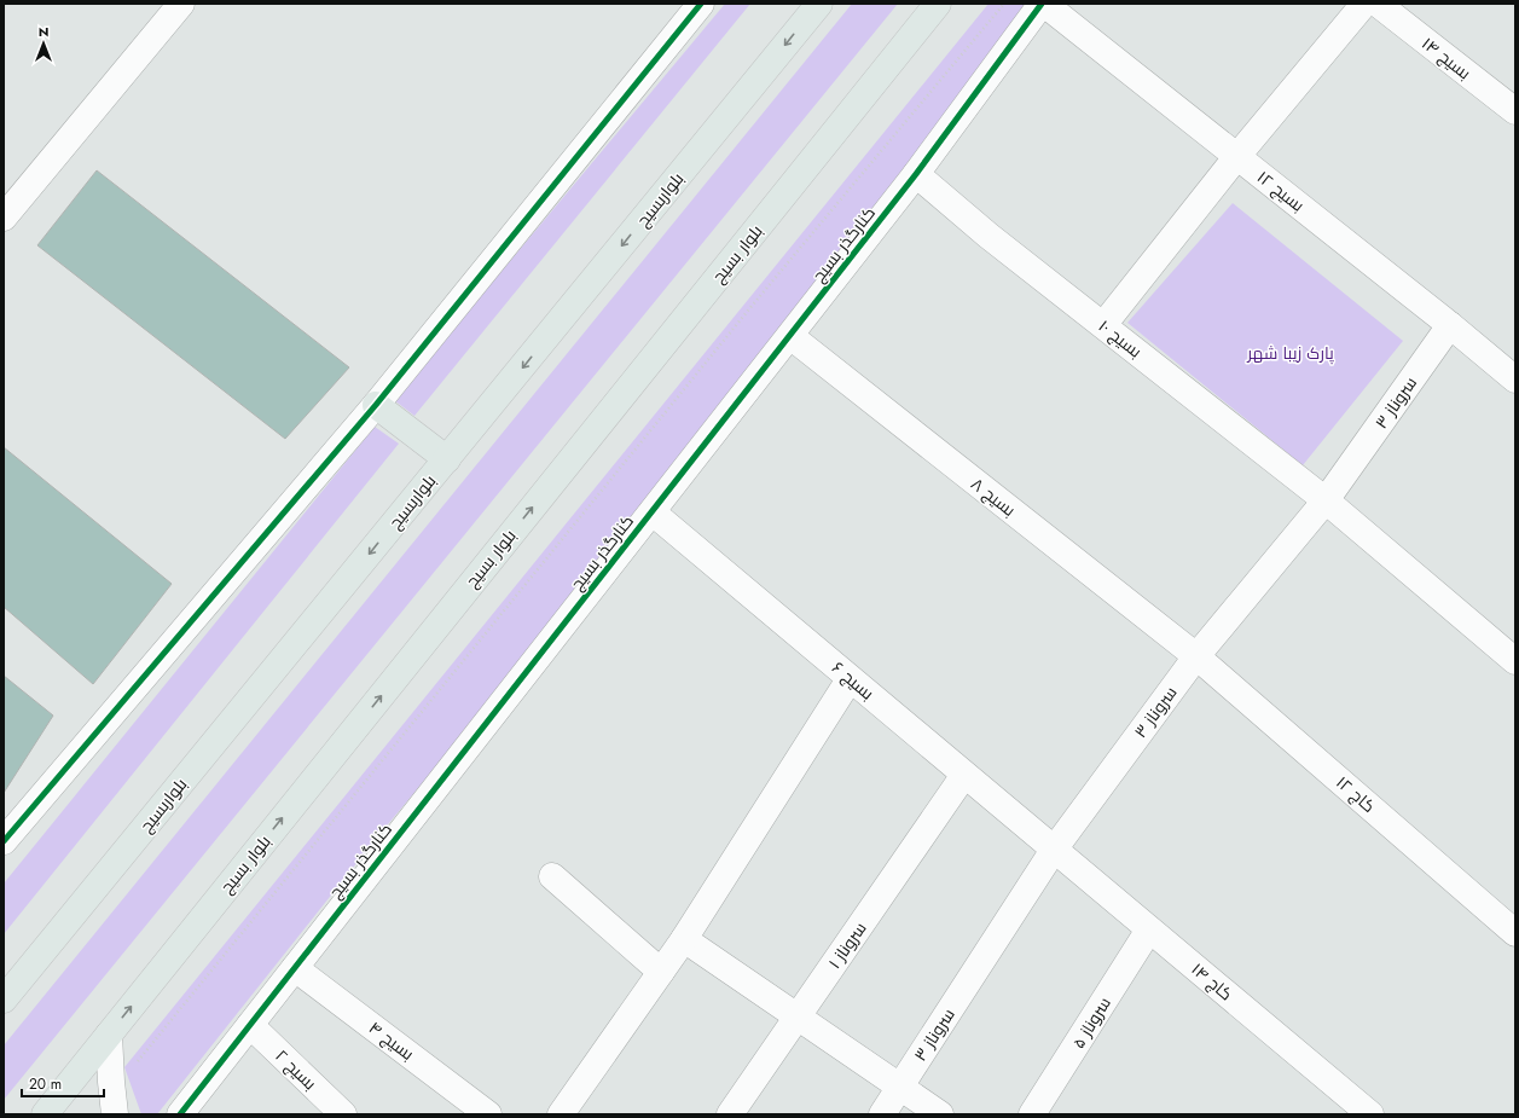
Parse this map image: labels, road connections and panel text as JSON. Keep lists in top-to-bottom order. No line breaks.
{"streets":{"main road":["بلواربسیج","بلوار بسیج"],"street":["بسیج ۱۴","بسیج ۱۲","کنارگذر بسیج","بسیج ۱۰","سروناز ۳","بسیج ۸","بسیج ۶","کاج ۱۲","سروناز ۱","کاج ۱۴","سروناز ۵","بسیج ۴","بسیج ۲"]},"crossings":[["بسیج ۱۲","کنارگذر بسیج"],["بسیج ۱۲","سروناز ۳"],["کنارگذر بسیج","بسیج ۱۰"],["کنارگذر بسیج","بسیج ۸"],["کنارگذر بسیج","بسیج ۶"],["کنارگذر بسیج","بسیج ۴"],["کنارگذر بسیج","بسیج ۲"],["بسیج ۱۰","سروناز ۳"],["سروناز ۳","بسیج ۸"],["سروناز ۳","بسیج ۶"],["سروناز ۳","کاج ۱۲"],["سروناز ۳","کاج ۱۴"],["بسیج ۸","کاج ۱۲"],["بسیج ۶","سروناز ۱"],["بسیج ۶","کاج ۱۴"],["کاج ۱۴","سروناز ۵"]],"one_way":["بلواربسیج","بلوار بسیج"],"parks":["پارک زیبا شهر"],"scale_bar":"20 m","north":"top"}
